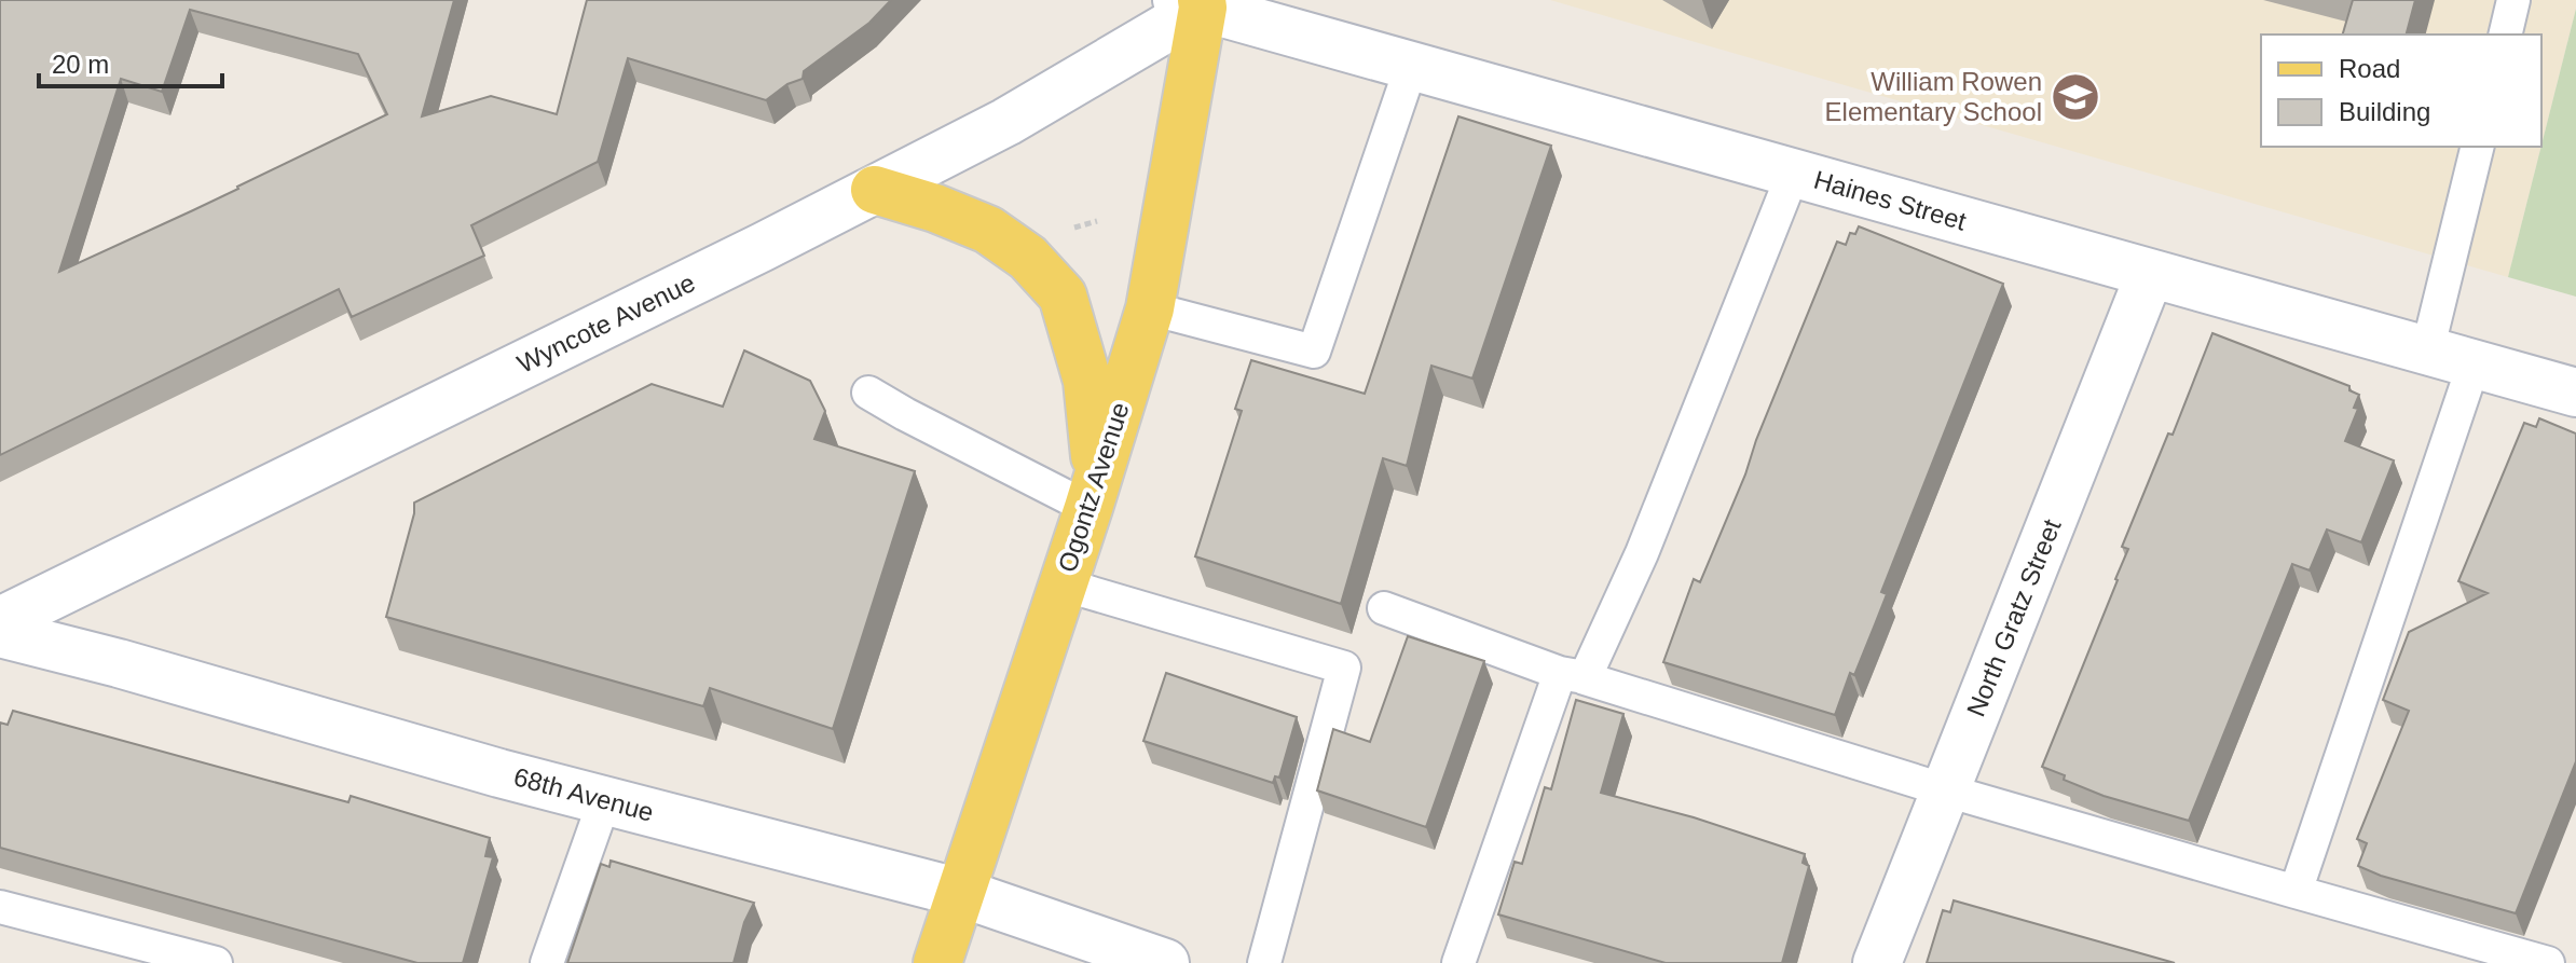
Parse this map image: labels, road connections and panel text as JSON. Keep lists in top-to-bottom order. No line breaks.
{"streets":{"main road":["Ogontz Avenue"],"street":["Haines Street","Wyncote Avenue","North Gratz Street","68th Avenue"]},"crossings":[["Haines Street","Wyncote Avenue"],["Haines Street","Ogontz Avenue"],["Haines Street","North Gratz Street"],["Wyncote Avenue","Ogontz Avenue"],["Ogontz Avenue","68th Avenue"]],"places":{"school or university":["William Rowen Elementary School"]},"legend":["Road","Building"],"scale_bar":"20 m"}
